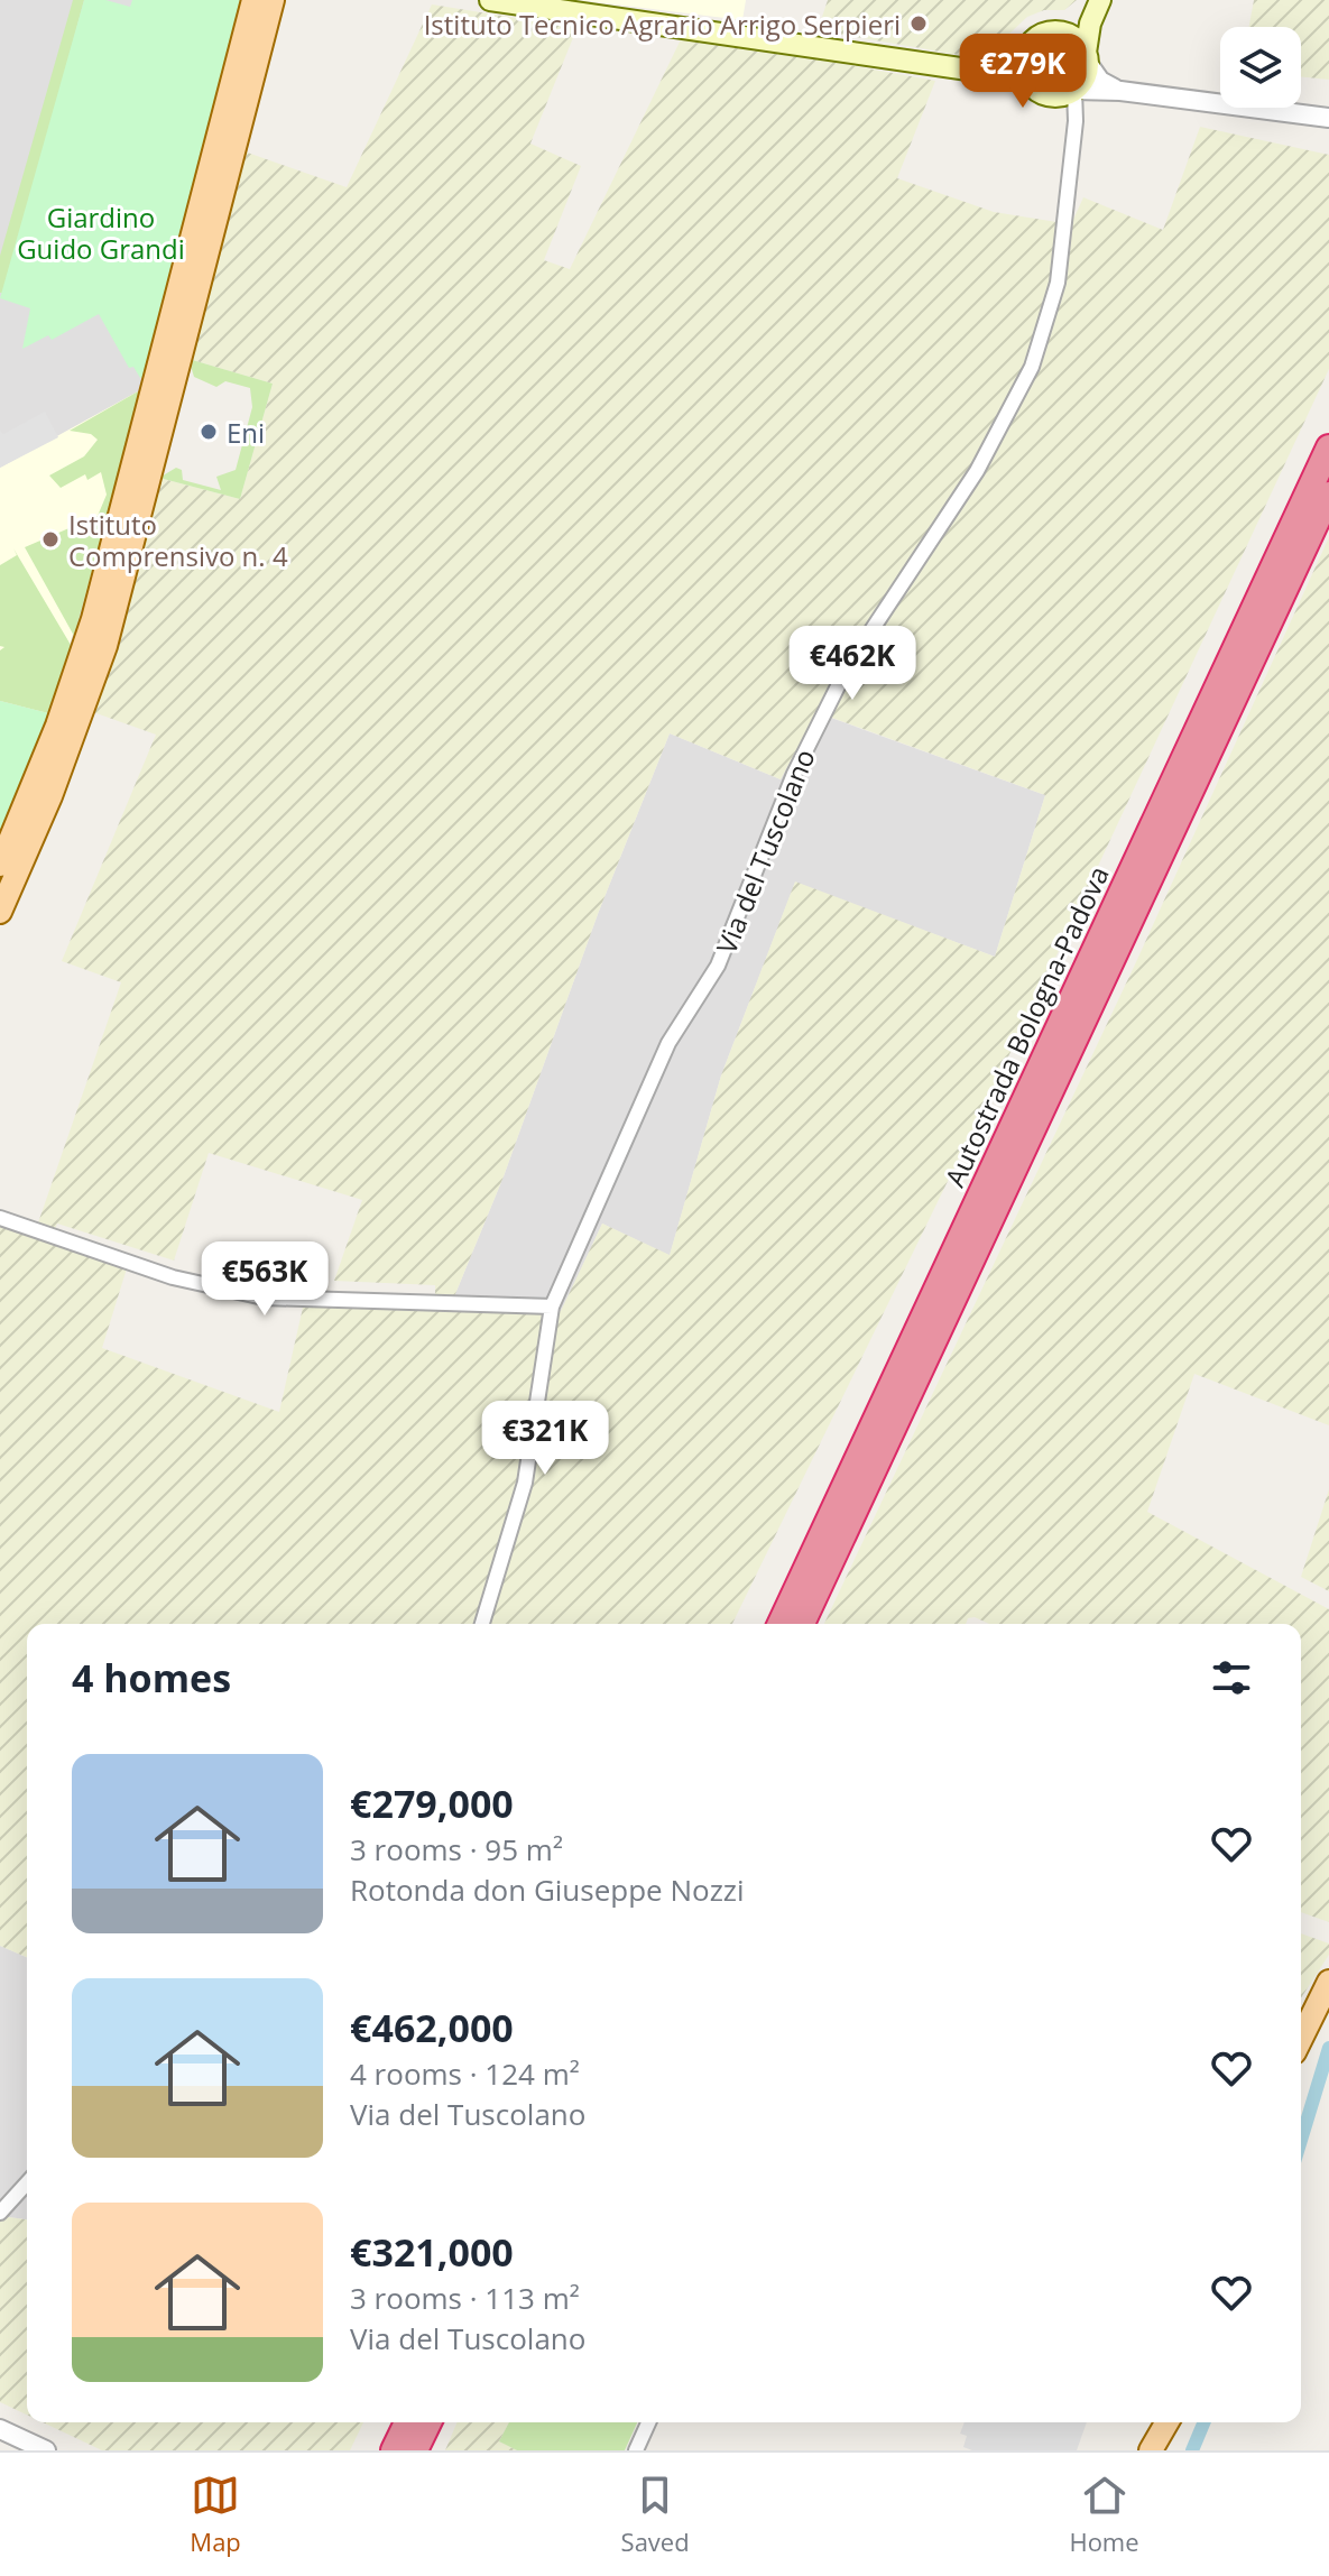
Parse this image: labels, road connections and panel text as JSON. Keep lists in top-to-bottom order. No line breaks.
{"streets":{"highway":["Autostrada Bologna-Padova"],"street":["Via del Tuscolano"]},"parks":["Giardino Guido Grandi"],"places":["Istituto Tecnico Agrario Arrigo Serpieri","Eni","Istituto Comprensivo n. 4"],"page":{"price":["€279K","€462K","€563K","€321K"],"heading":"4 homes","list":[{"name":"€279,000","note":"3 rooms · 95 m² · Rotonda don Giuseppe Nozzi"},{"name":"€462,000","note":"4 rooms · 124 m² · Via del Tuscolano"},{"name":"€321,000","note":"3 rooms · 113 m² · Via del Tuscolano"}],"tabs":["Map","Saved","Home"]}}
